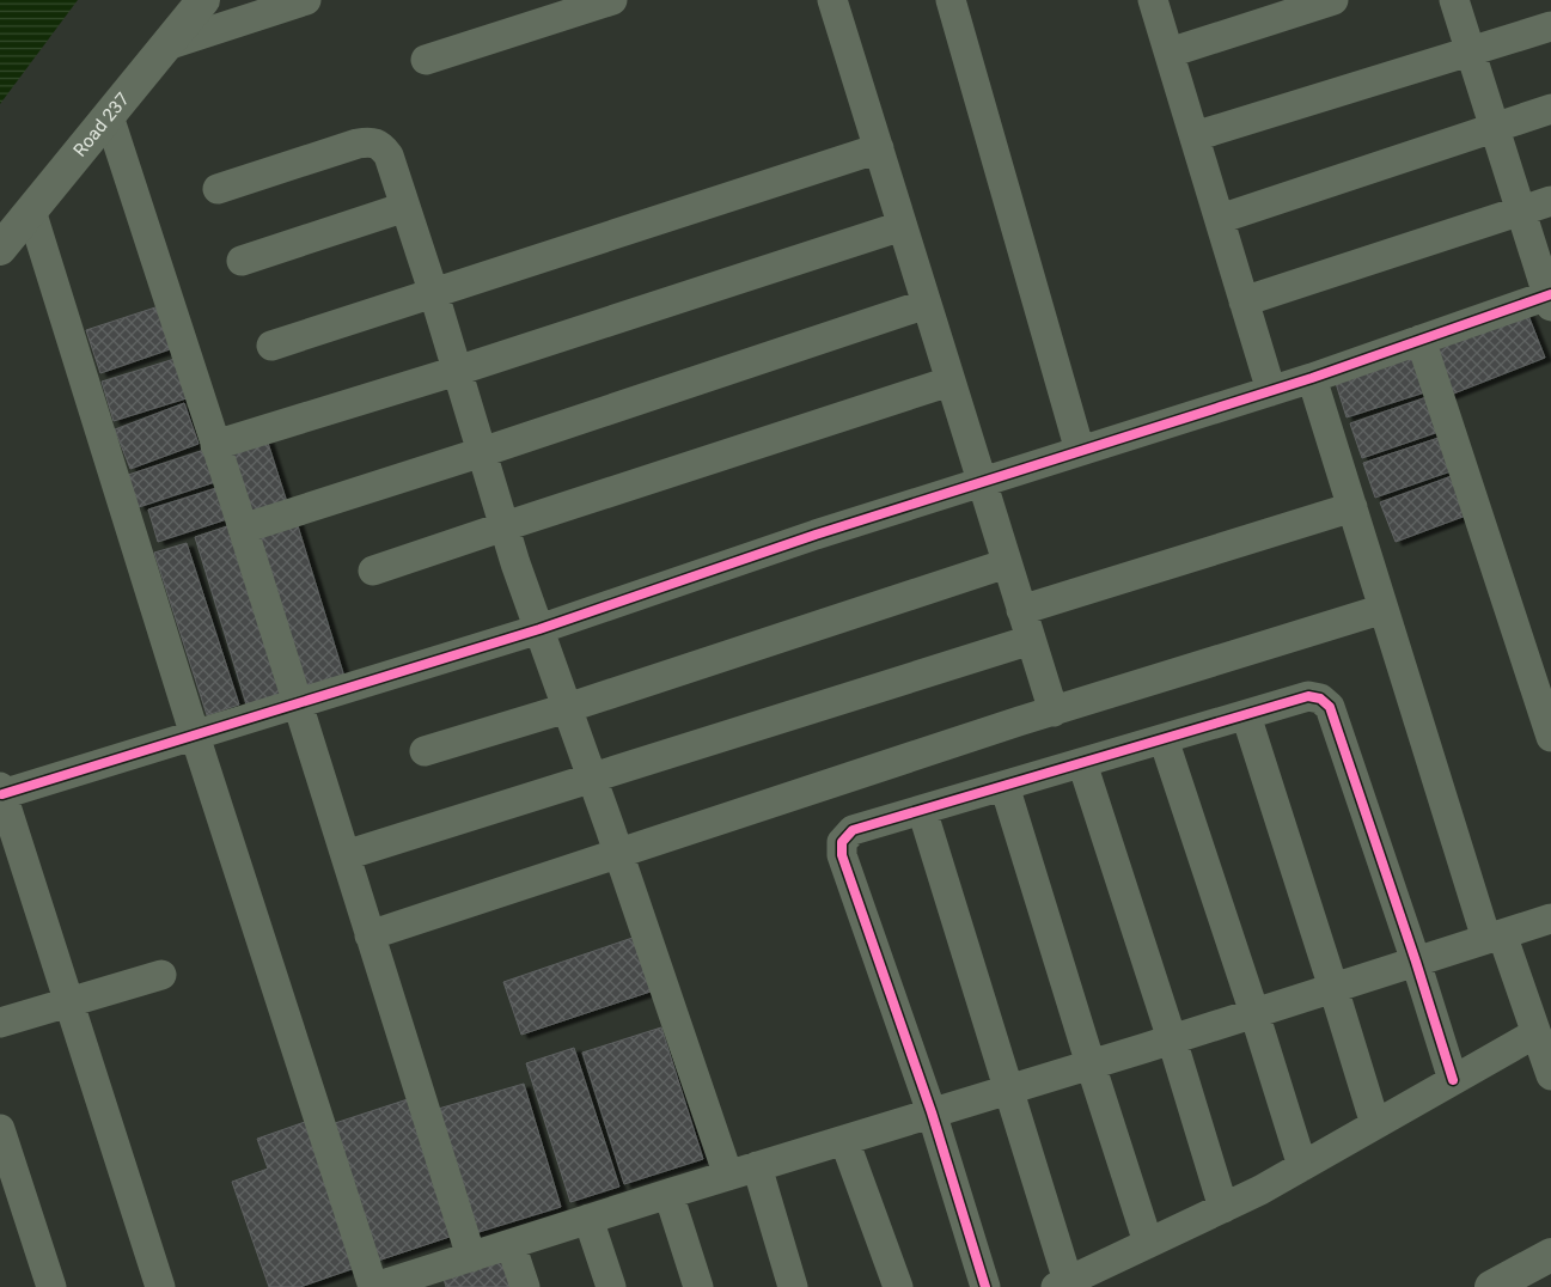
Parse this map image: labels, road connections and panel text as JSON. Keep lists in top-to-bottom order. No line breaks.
{"streets":{"street":["Road 237"]}}
